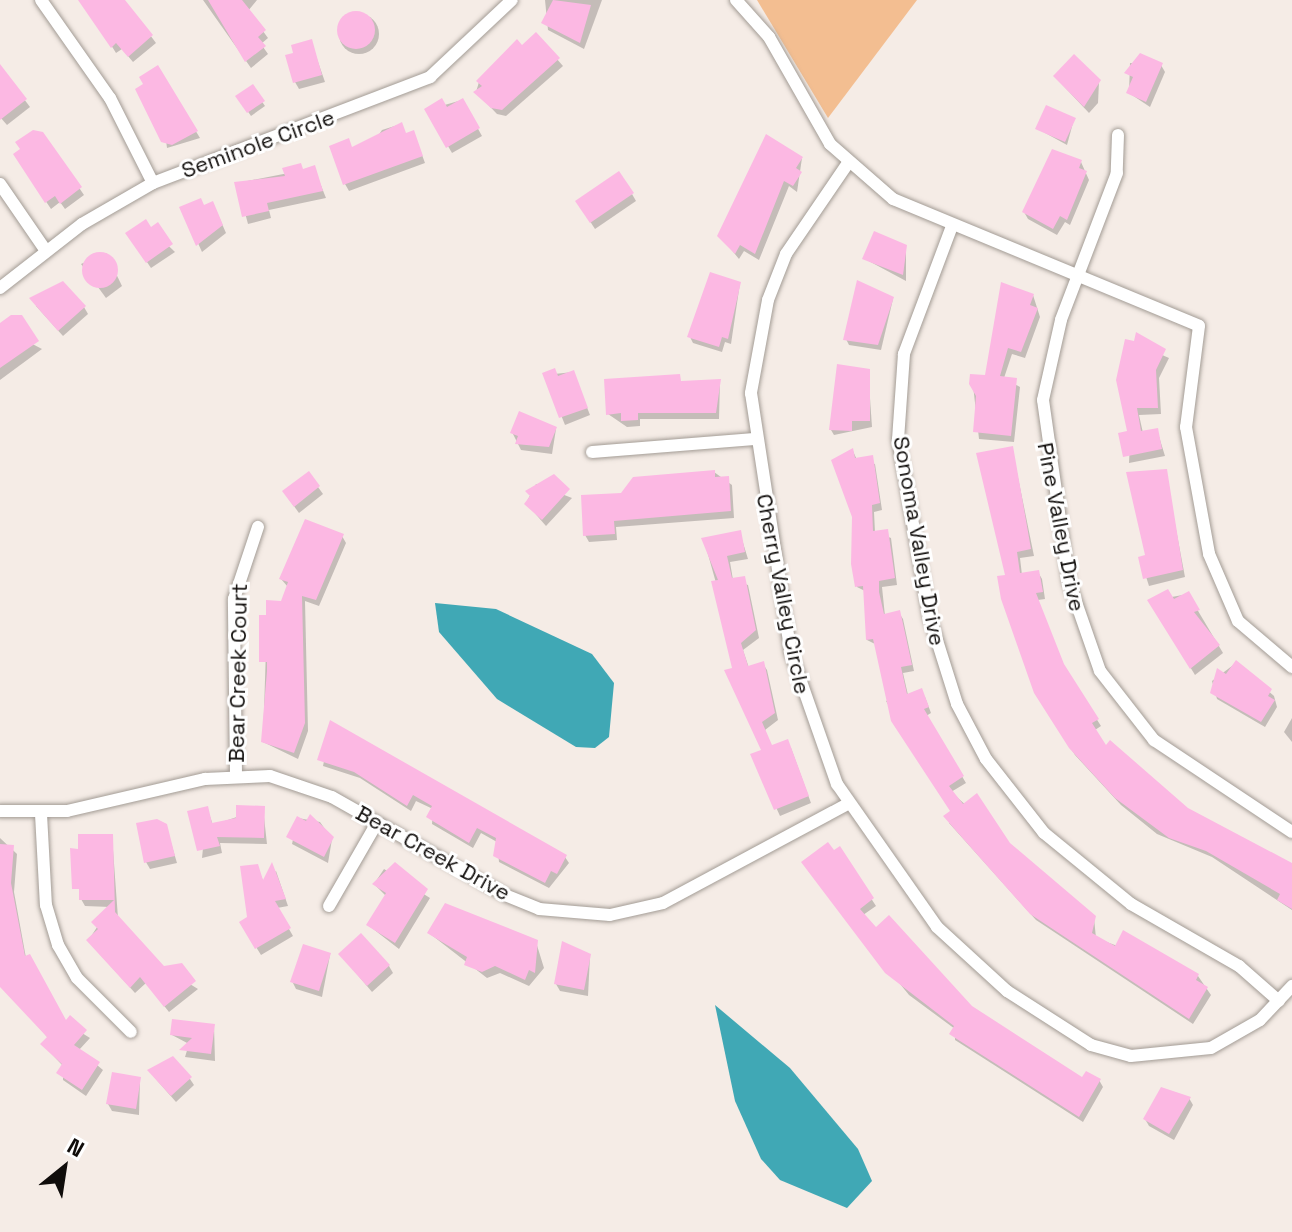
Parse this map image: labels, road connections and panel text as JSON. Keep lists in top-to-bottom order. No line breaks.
{"streets":{"street":["Seminole Circle","Pine Valley Drive","Sonoma Valley Drive","Cherry Valley Circle","Bear Creek Court","Bear Creek Drive"]},"crossings":[["Sonoma Valley Drive","Cherry Valley Circle"],["Cherry Valley Circle","Bear Creek Drive"],["Bear Creek Court","Bear Creek Drive"]],"north":"top right"}
